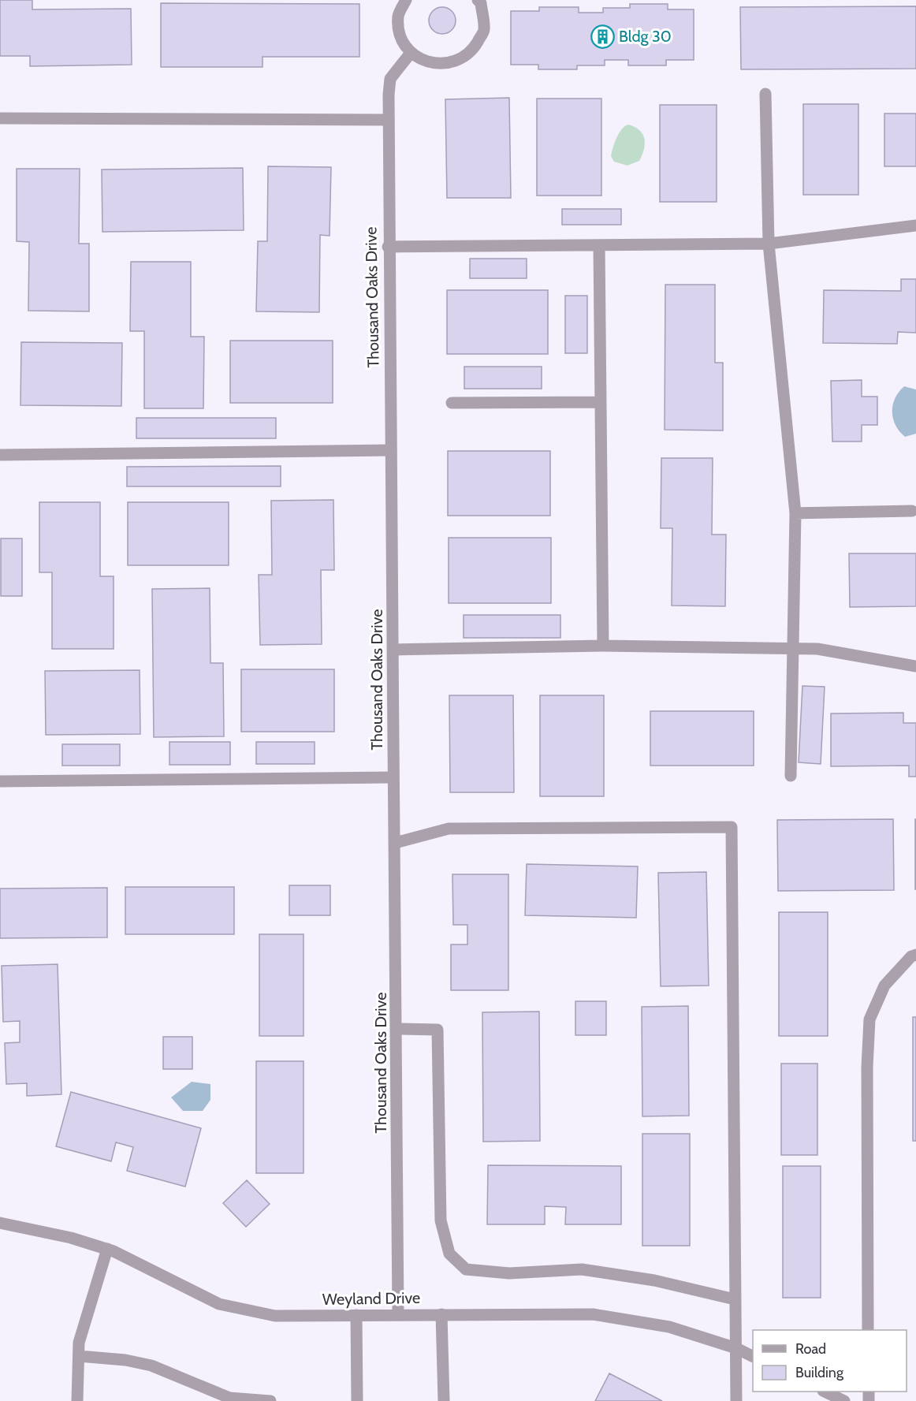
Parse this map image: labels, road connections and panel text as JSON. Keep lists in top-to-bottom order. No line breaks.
{"streets":{"street":["Thousand Oaks Drive","Weyland Drive"]},"crossings":[["Thousand Oaks Drive","Weyland Drive"]],"places":{"building":["Bldg 30"]},"legend":["Road","Building"]}
